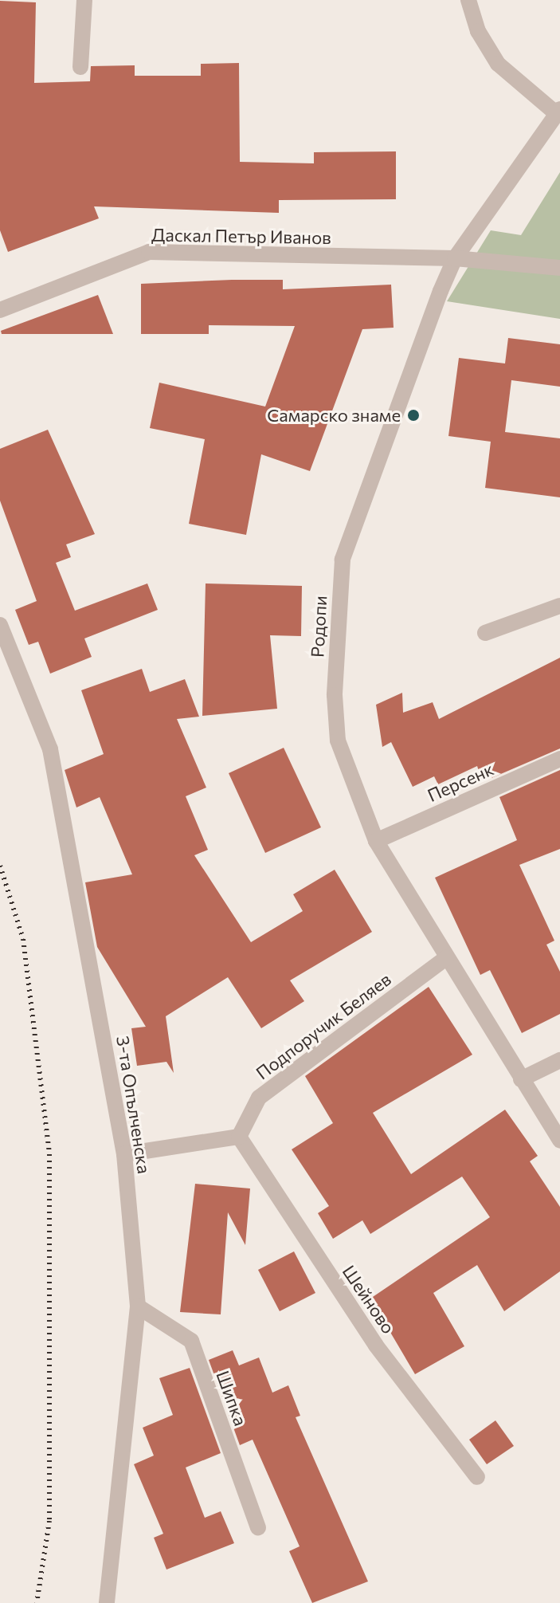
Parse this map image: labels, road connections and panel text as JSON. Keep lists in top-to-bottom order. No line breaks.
{"streets":{"street":["Даскал Петър Иванов","Родопи","Персенк","Подпоручик Беляев","3-та Опълченска","Шейново","Шипка"]},"crossings":[["Даскал Петър Иванов","Родопи"],["Родопи","Персенк"],["Родопи","Подпоручик Беляев"],["Подпоручик Беляев","Шейново"],["3-та Опълченска","Шипка"]],"places":["Самарско знаме"]}
